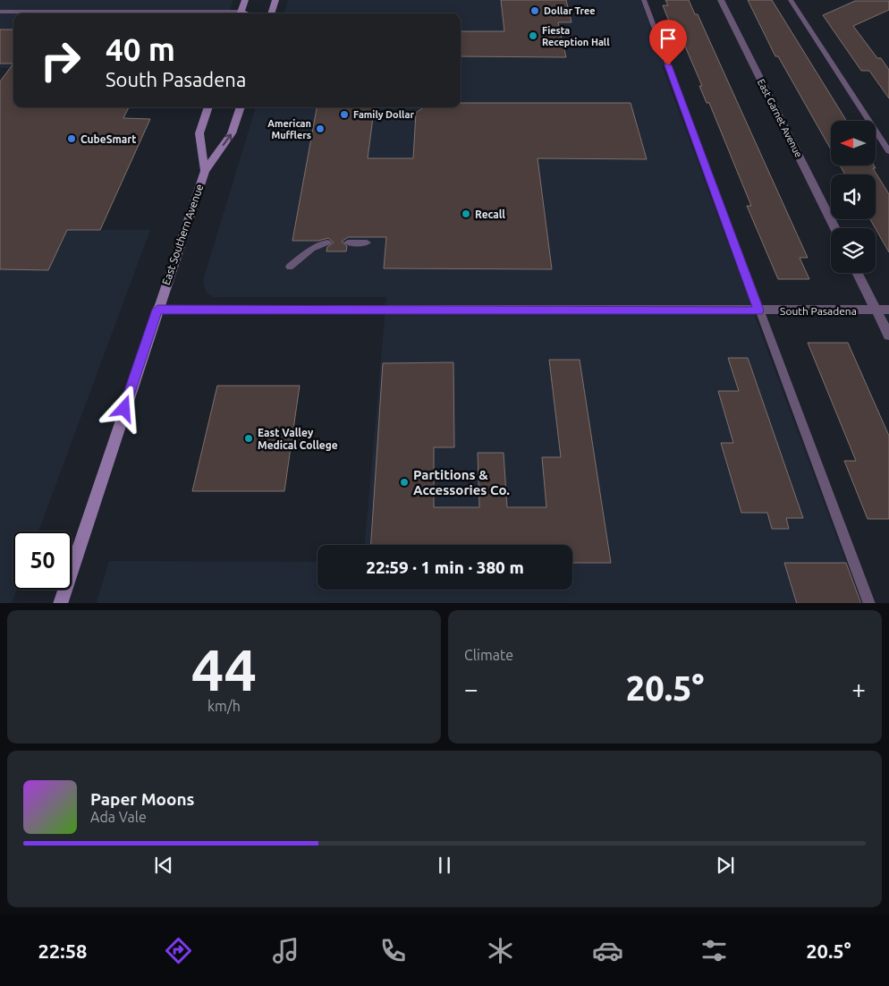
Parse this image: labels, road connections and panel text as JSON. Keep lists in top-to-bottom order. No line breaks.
{"streets":{"main road":["East Southern Avenue"],"street":["East Garnet Avenue","South Pasadena"]},"crossings":[["East Southern Avenue","South Pasadena"]],"places":["Dollar Tree","Fiesta Reception Hall","Family Dollar","American Mufflers","CubeSmart","Recall","East Valley Medical College","Partitions & Accessories Co."],"north":"left","page":{"turn":["40 m","South Pasadena"],"limit":"50","trip":"22:59 · 1 min · 380 m","tile":[["44","km/h"],"Climate"],"heat":["−","20.5°","+"],"song":["Paper Moons","Ada Vale"],"tabs":["22:58","20.5°"]}}
